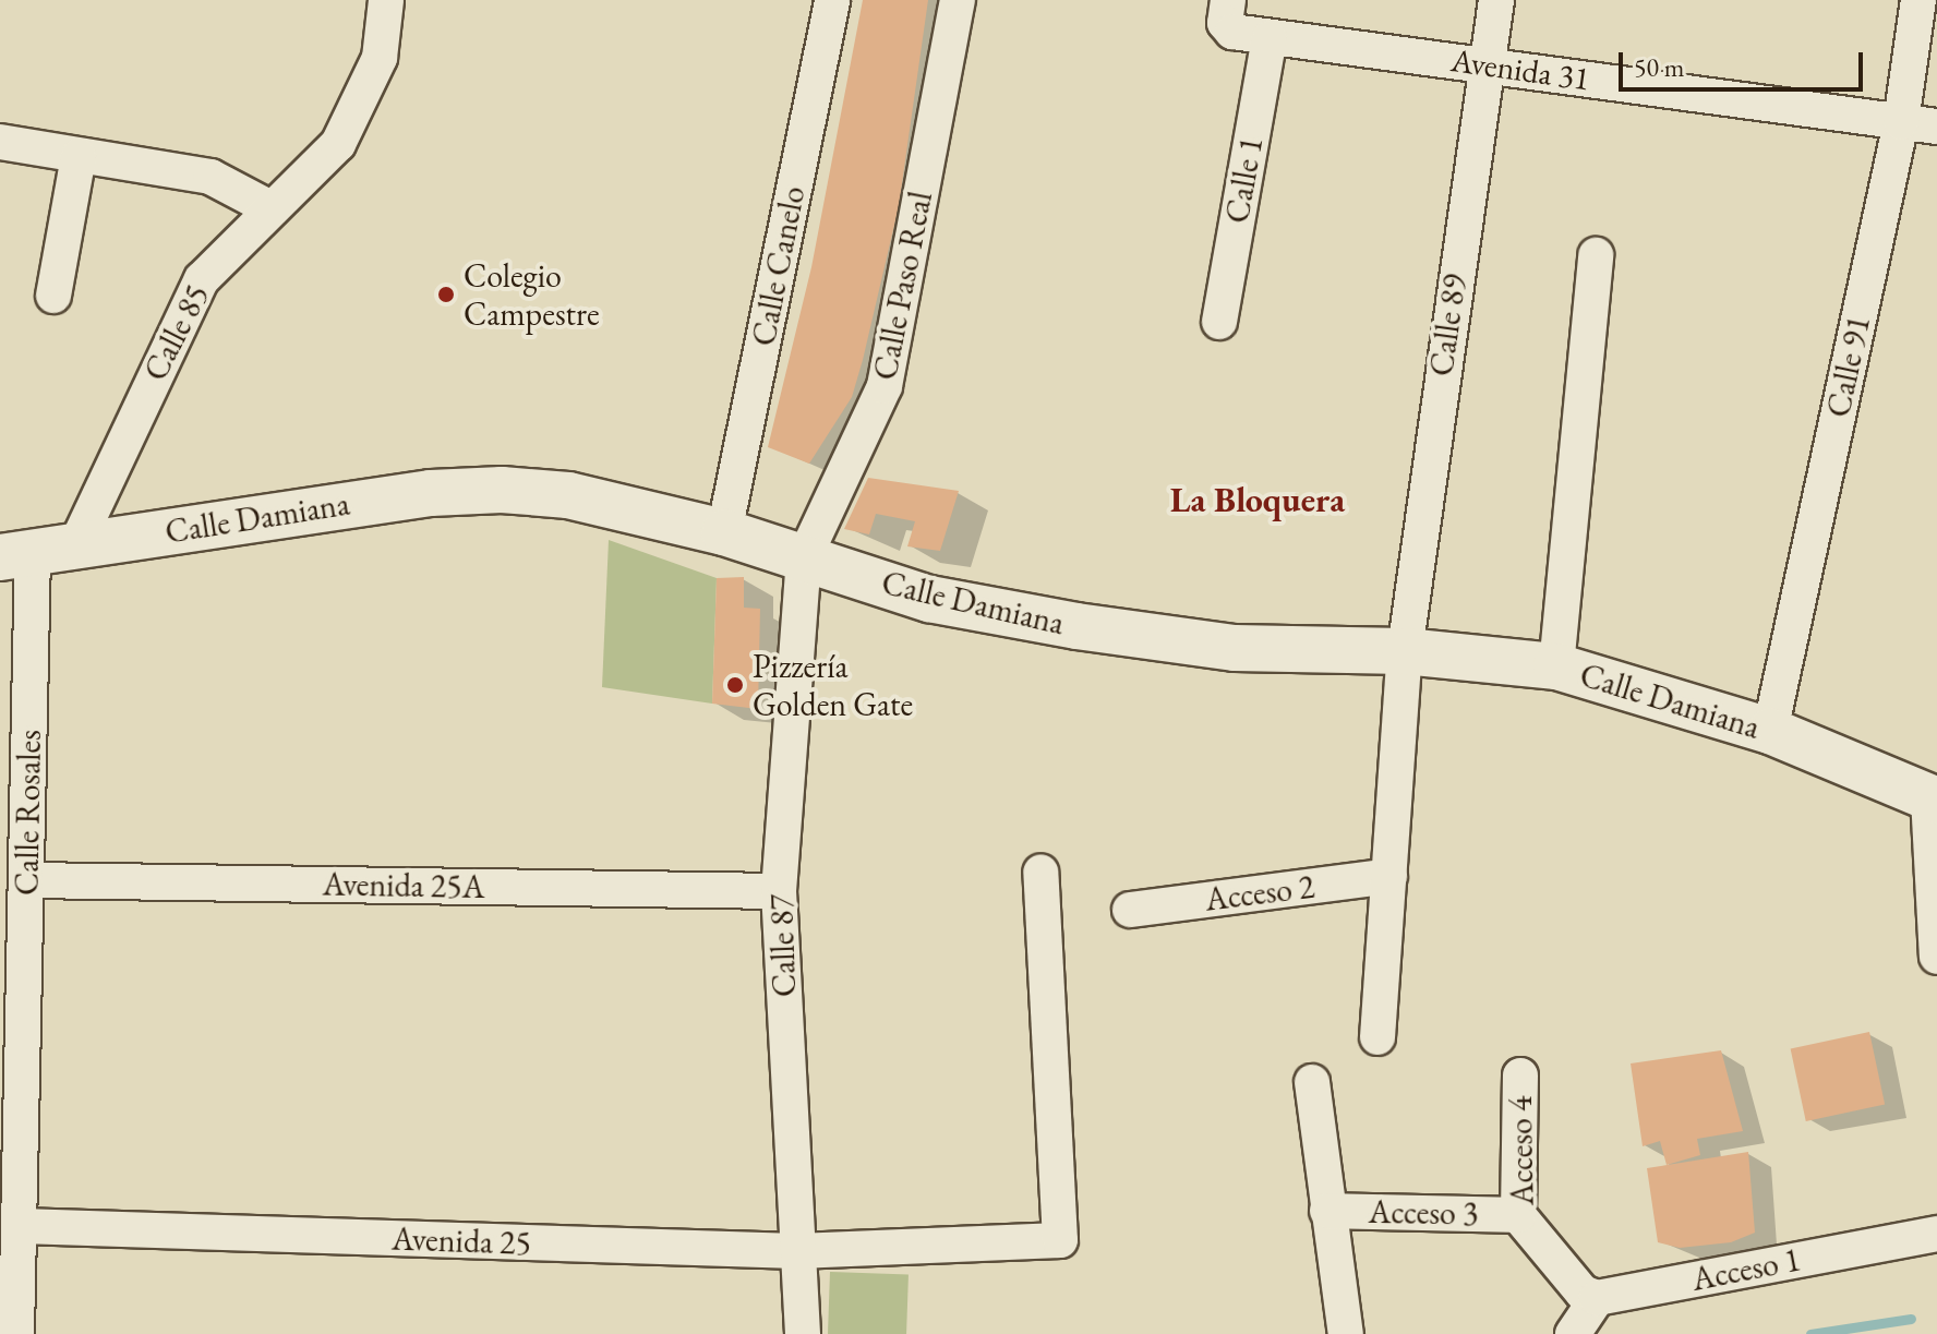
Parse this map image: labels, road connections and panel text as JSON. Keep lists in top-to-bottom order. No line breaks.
{"streets":{"street":["Avenida 31","Calle 1","Calle Canelo","Calle Paso Real","Calle 89","Calle 85","Calle 91","Calle Damiana","Calle Rosales","Avenida 25A","Acceso 2","Calle 87","Acceso 4","Acceso 3","Avenida 25","Acceso 1"]},"crossings":[["Avenida 31","Calle 1"],["Avenida 31","Calle 89"],["Avenida 31","Calle 91"],["Calle Canelo","Calle Damiana"],["Calle Paso Real","Calle Damiana"],["Calle Paso Real","Calle 87"],["Calle 89","Calle Damiana"],["Calle 85","Calle Damiana"],["Calle 85","Calle Rosales"],["Calle 91","Calle Damiana"],["Calle Damiana","Calle Rosales"],["Calle Damiana","Calle 87"],["Calle Rosales","Avenida 25A"],["Calle Rosales","Avenida 25"],["Avenida 25A","Calle 87"],["Calle 87","Avenida 25"],["Acceso 4","Acceso 3"],["Acceso 4","Acceso 1"]],"districts":["La Bloquera"],"places":["Colegio Campestre","Pizzería Golden Gate"],"scale_bar":"50 m"}
